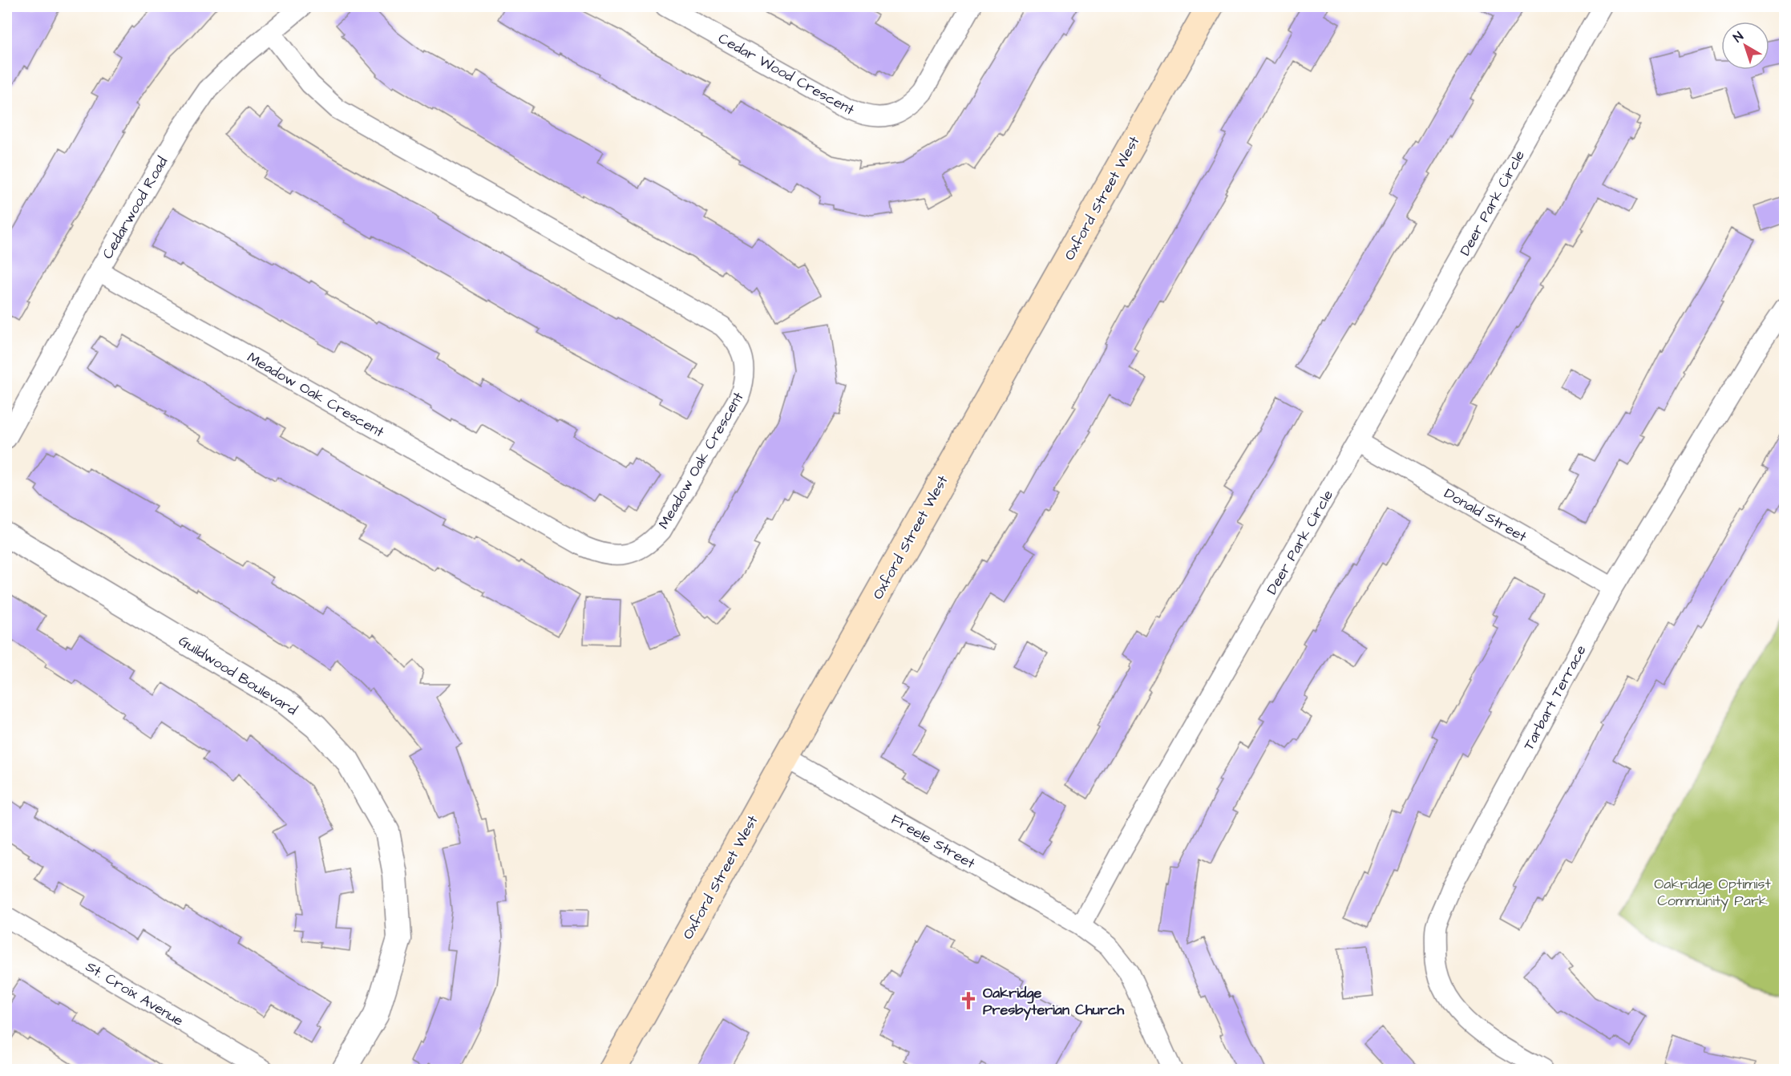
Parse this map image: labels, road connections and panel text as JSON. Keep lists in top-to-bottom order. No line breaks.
{"streets":{"main road":["Oxford Street West"],"street":["Cedar Wood Crescent","Deer Park Circle","Cedarwood Road","Meadow Oak Crescent","Donald Street","Guildwood Boulevard","Tarbart Terrace","Freele Street","St. Croix Avenue"]},"crossings":[["Oxford Street West","Freele Street"],["Deer Park Circle","Donald Street"],["Deer Park Circle","Freele Street"],["Cedarwood Road","Meadow Oak Crescent"],["Donald Street","Tarbart Terrace"]],"parks":["Oakridge Optimist Community Park"],"places":{"church":["Oakridge Presbyterian Church"]},"north":"top left"}
